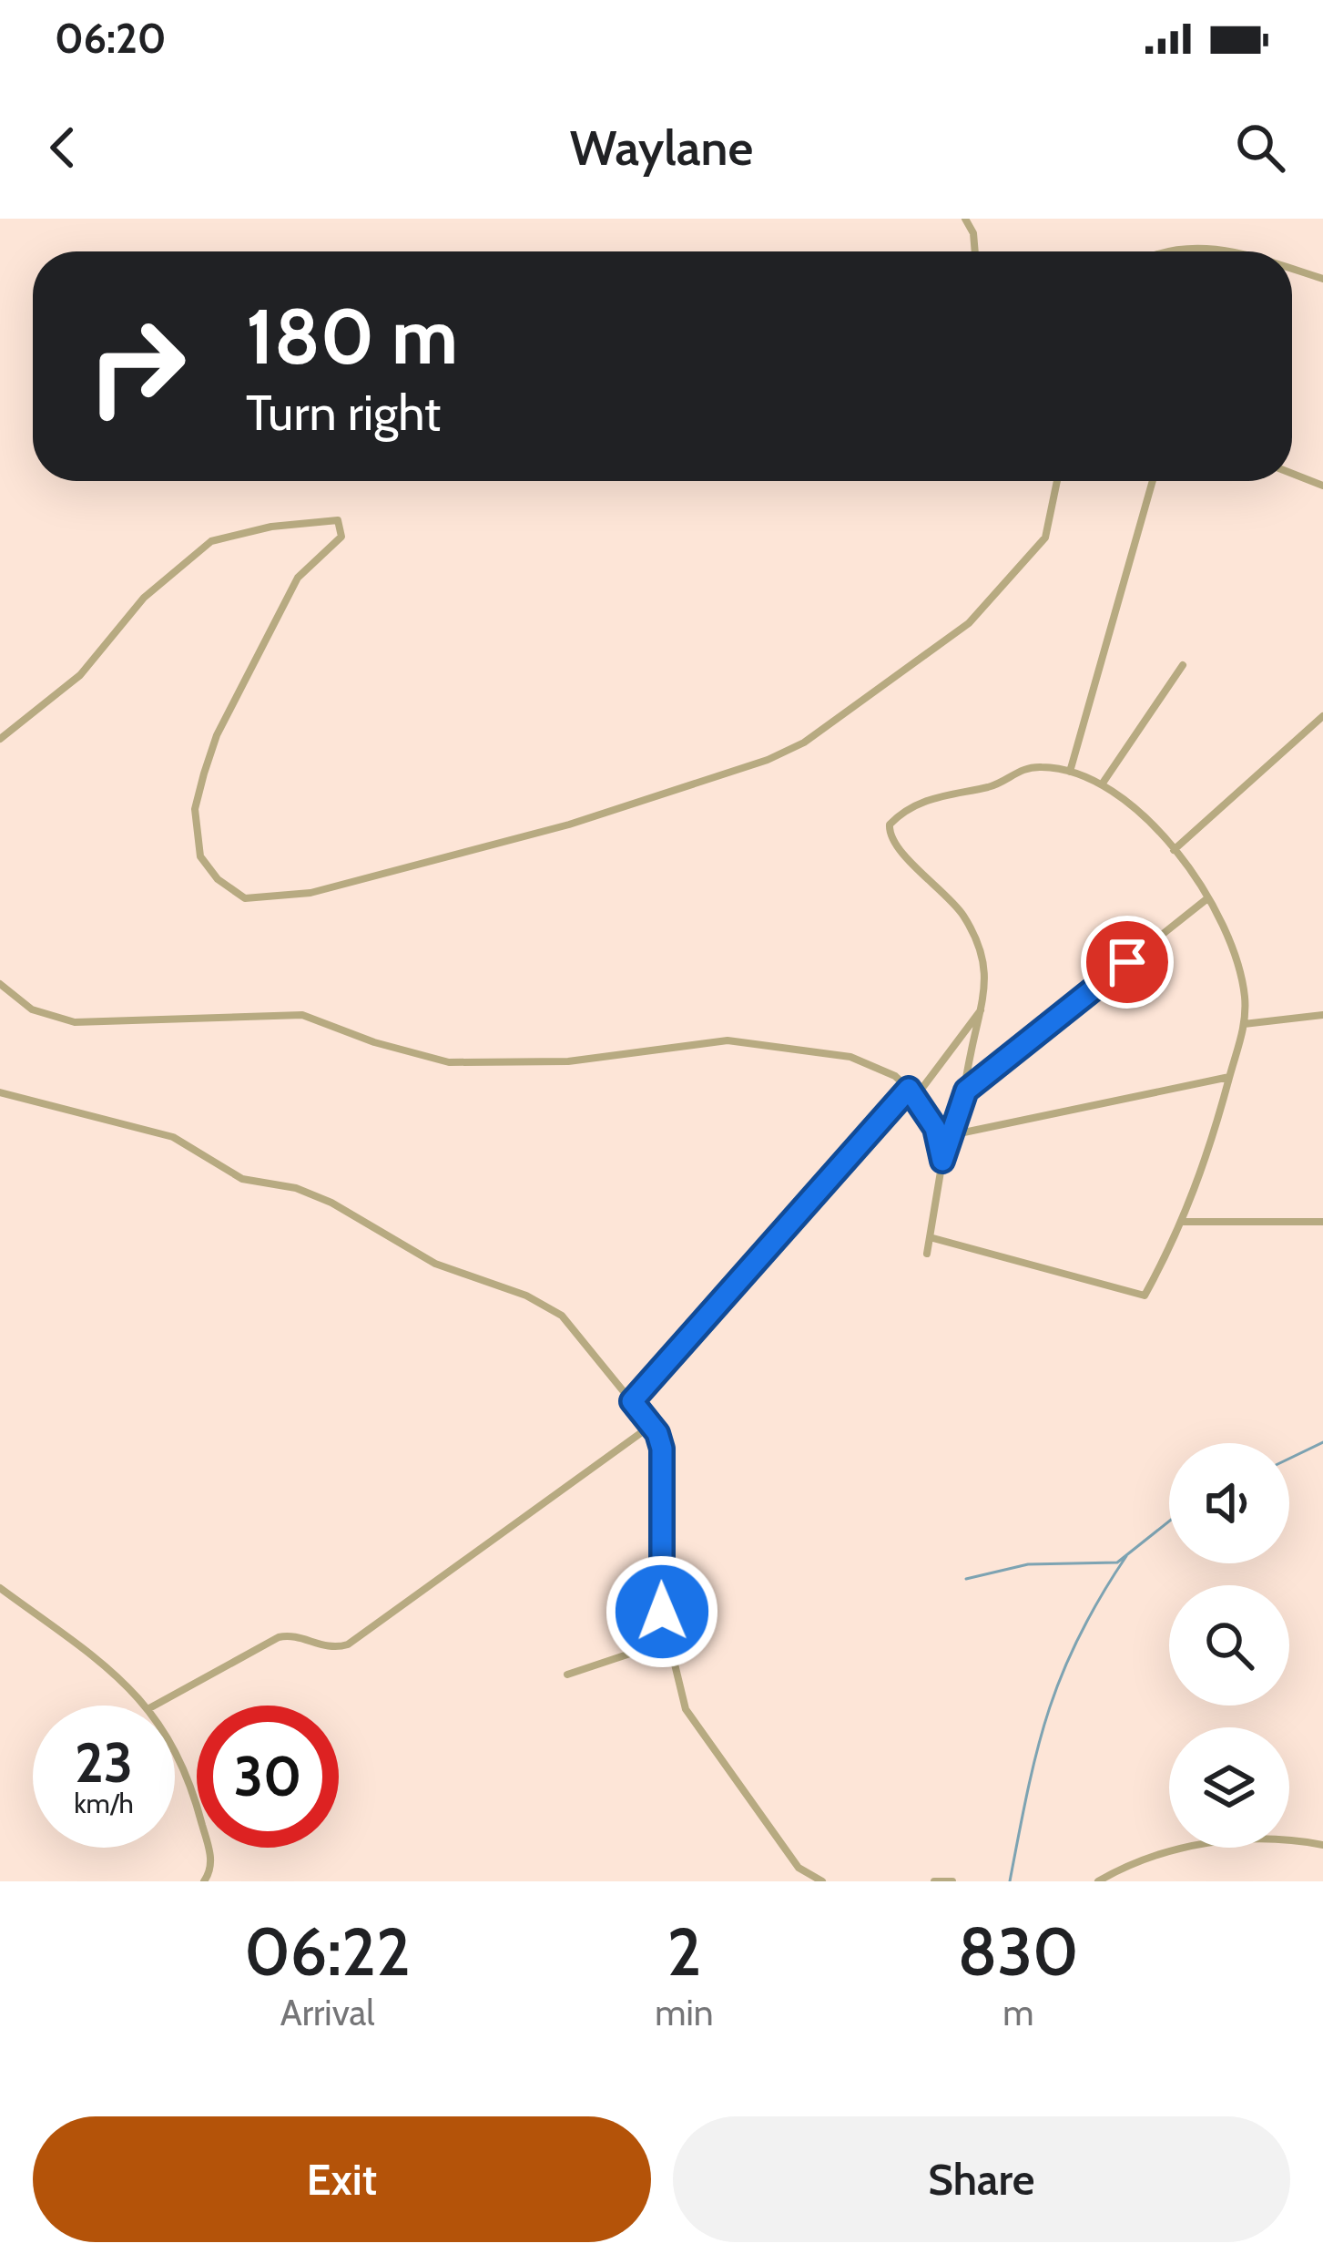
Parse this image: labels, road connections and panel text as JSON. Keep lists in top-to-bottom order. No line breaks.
{"page":{"status":"06:20","header":"Waylane","turn":["180 m","Turn right"],"speed":"23 km/h","limit":"30","eta":["06:22","Arrival","2","min","830","m"],"buttons":["Exit","Share"]}}
